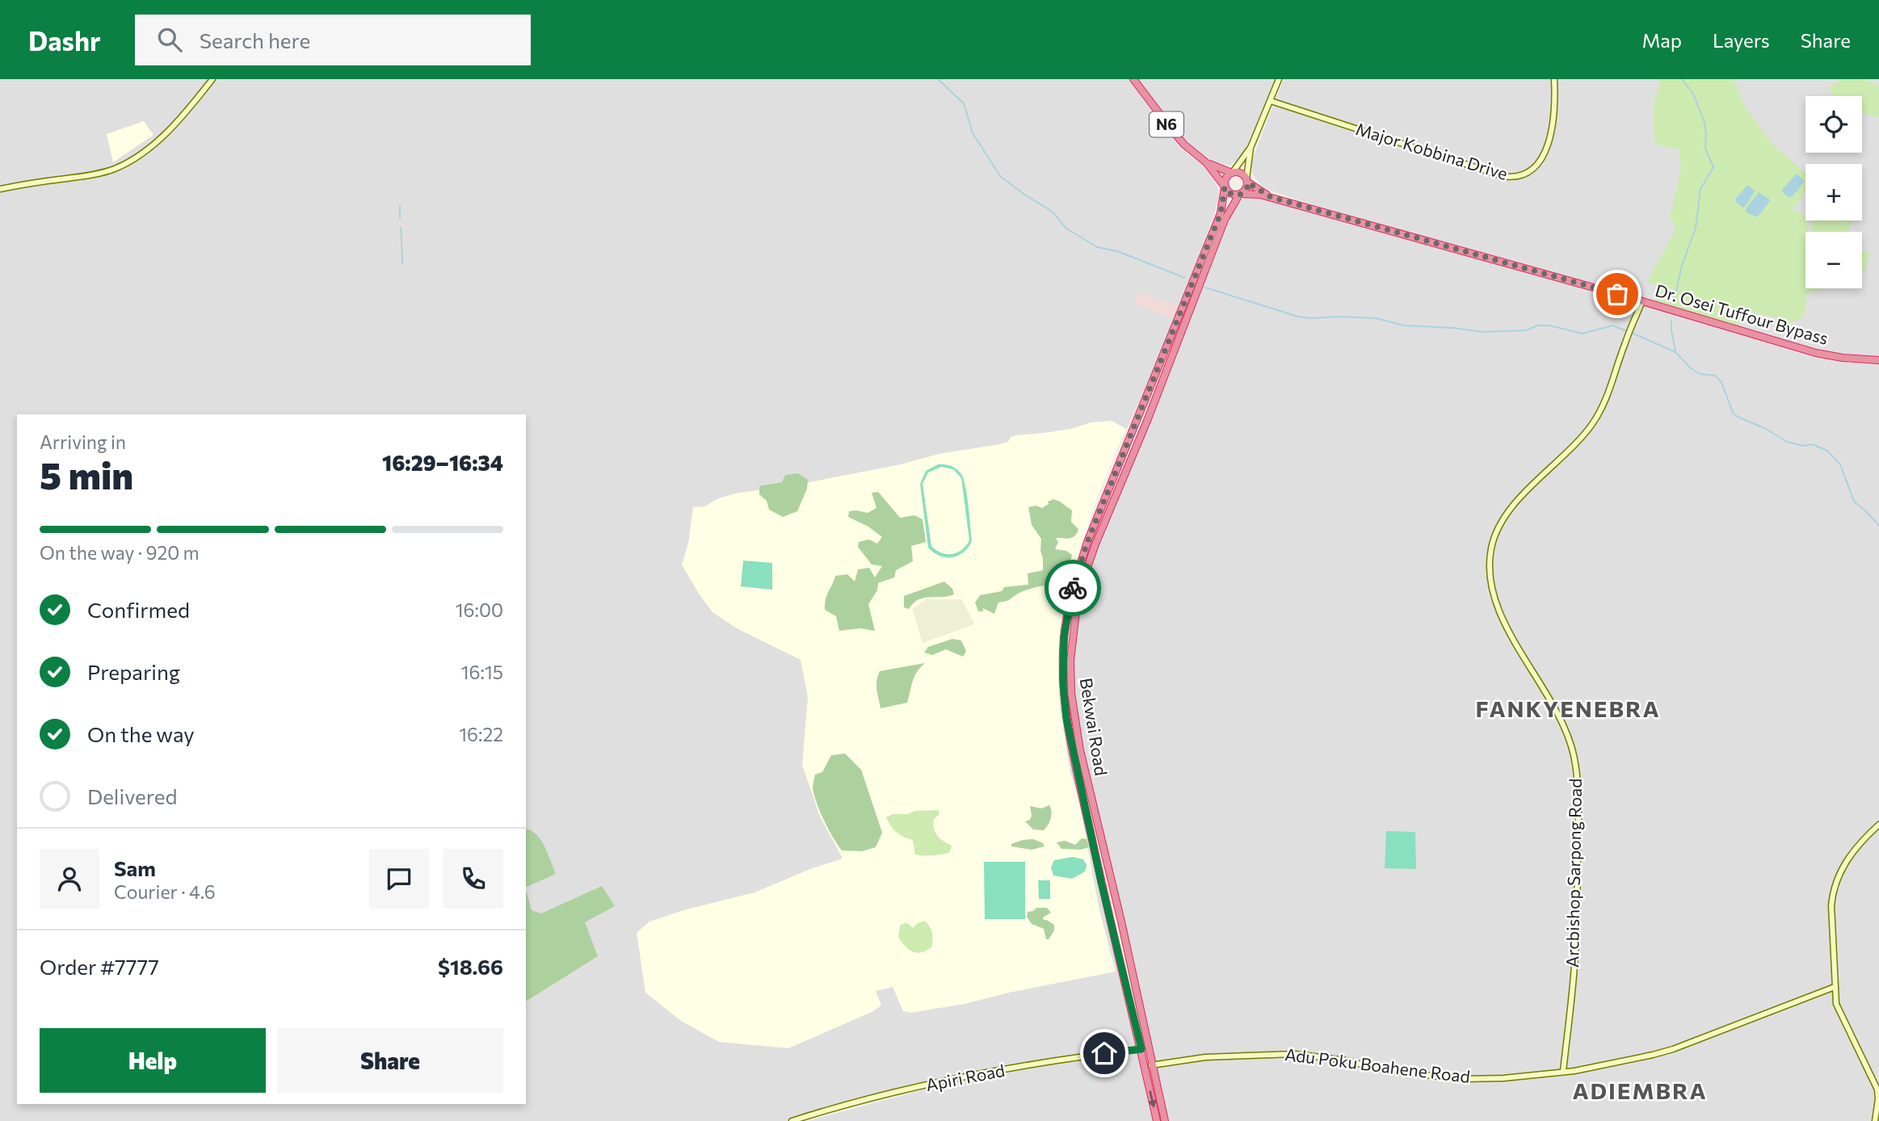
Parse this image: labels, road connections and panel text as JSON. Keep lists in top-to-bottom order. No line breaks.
{"streets":{"highway":["N6","Dr. Osei Tuffour Bypass","Bekwai Road"],"street":["Major Kobbina Drive","Arcbishop Sarpong Road","Adu Poku Boahene Road","Apiri Road"]},"crossings":[["N6","Dr. Osei Tuffour Bypass"],["N6","Bekwai Road"],["Dr. Osei Tuffour Bypass","Bekwai Road"],["Dr. Osei Tuffour Bypass","Arcbishop Sarpong Road"],["Bekwai Road","Adu Poku Boahene Road"],["Bekwai Road","Apiri Road"],["Arcbishop Sarpong Road","Adu Poku Boahene Road"]],"districts":["FANKYENEBRA","ADIEMBRA"],"page":{"header":"Dashr","search":"Search here","nav":["Map","Layers","Share"],"map_buttons":["+","−"],"heading":["5 min","Arriving in","16:29–16:34"],"panel":["Sam","Courier · 4.6","Order #7777","$18.66"],"bar":"On the way · 920 m","list":[["Confirmed","16:00"],["Preparing","16:15"],["On the way","16:22"],"Delivered"],"buttons":["Help","Share"]}}
